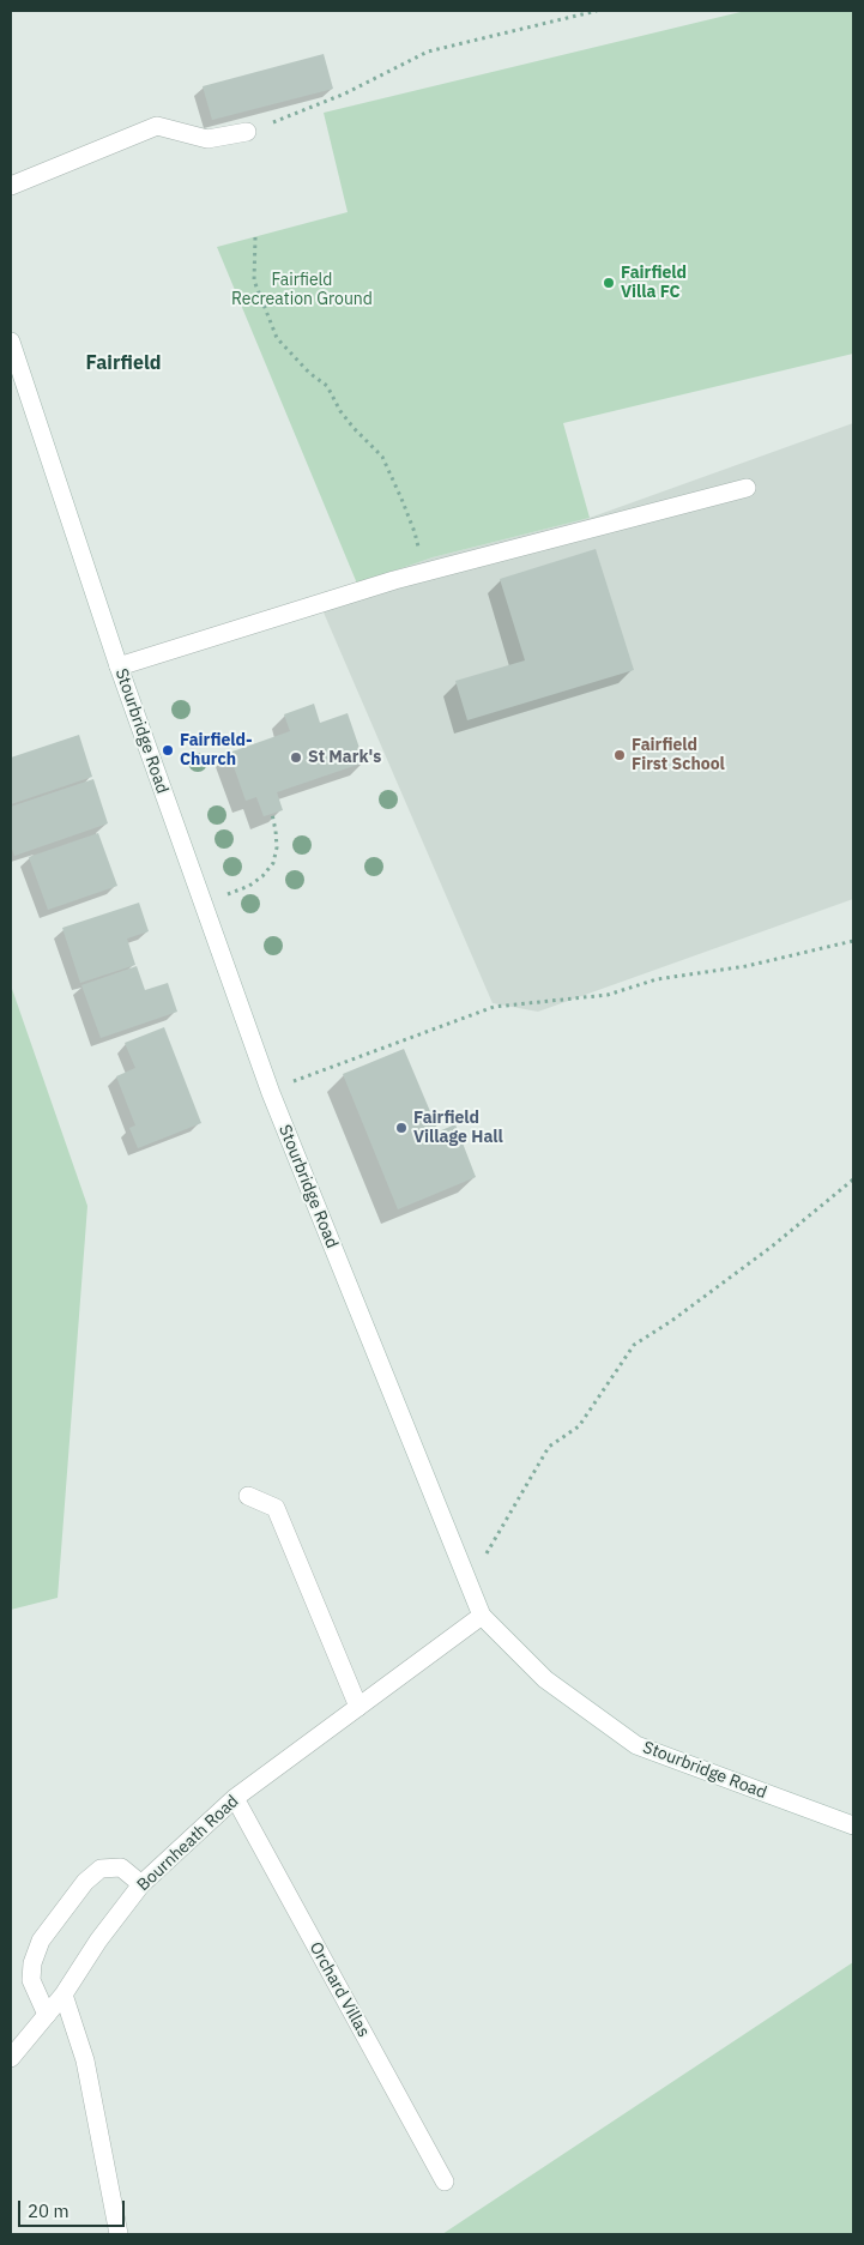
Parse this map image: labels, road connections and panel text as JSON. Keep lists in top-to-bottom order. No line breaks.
{"streets":{"main road":["Stourbridge Road","Bournheath Road","Orchard Villas"]},"crossings":[["Stourbridge Road","Bournheath Road"],["Bournheath Road","Orchard Villas"]],"districts":["Fairfield"],"parks":["Fairfield Recreation Ground"],"places":["Fairfield Villa FC","Fairfield- Church","Fairfield First School","St Mark's","Fairfield Village Hall"],"scale_bar":"20 m"}
